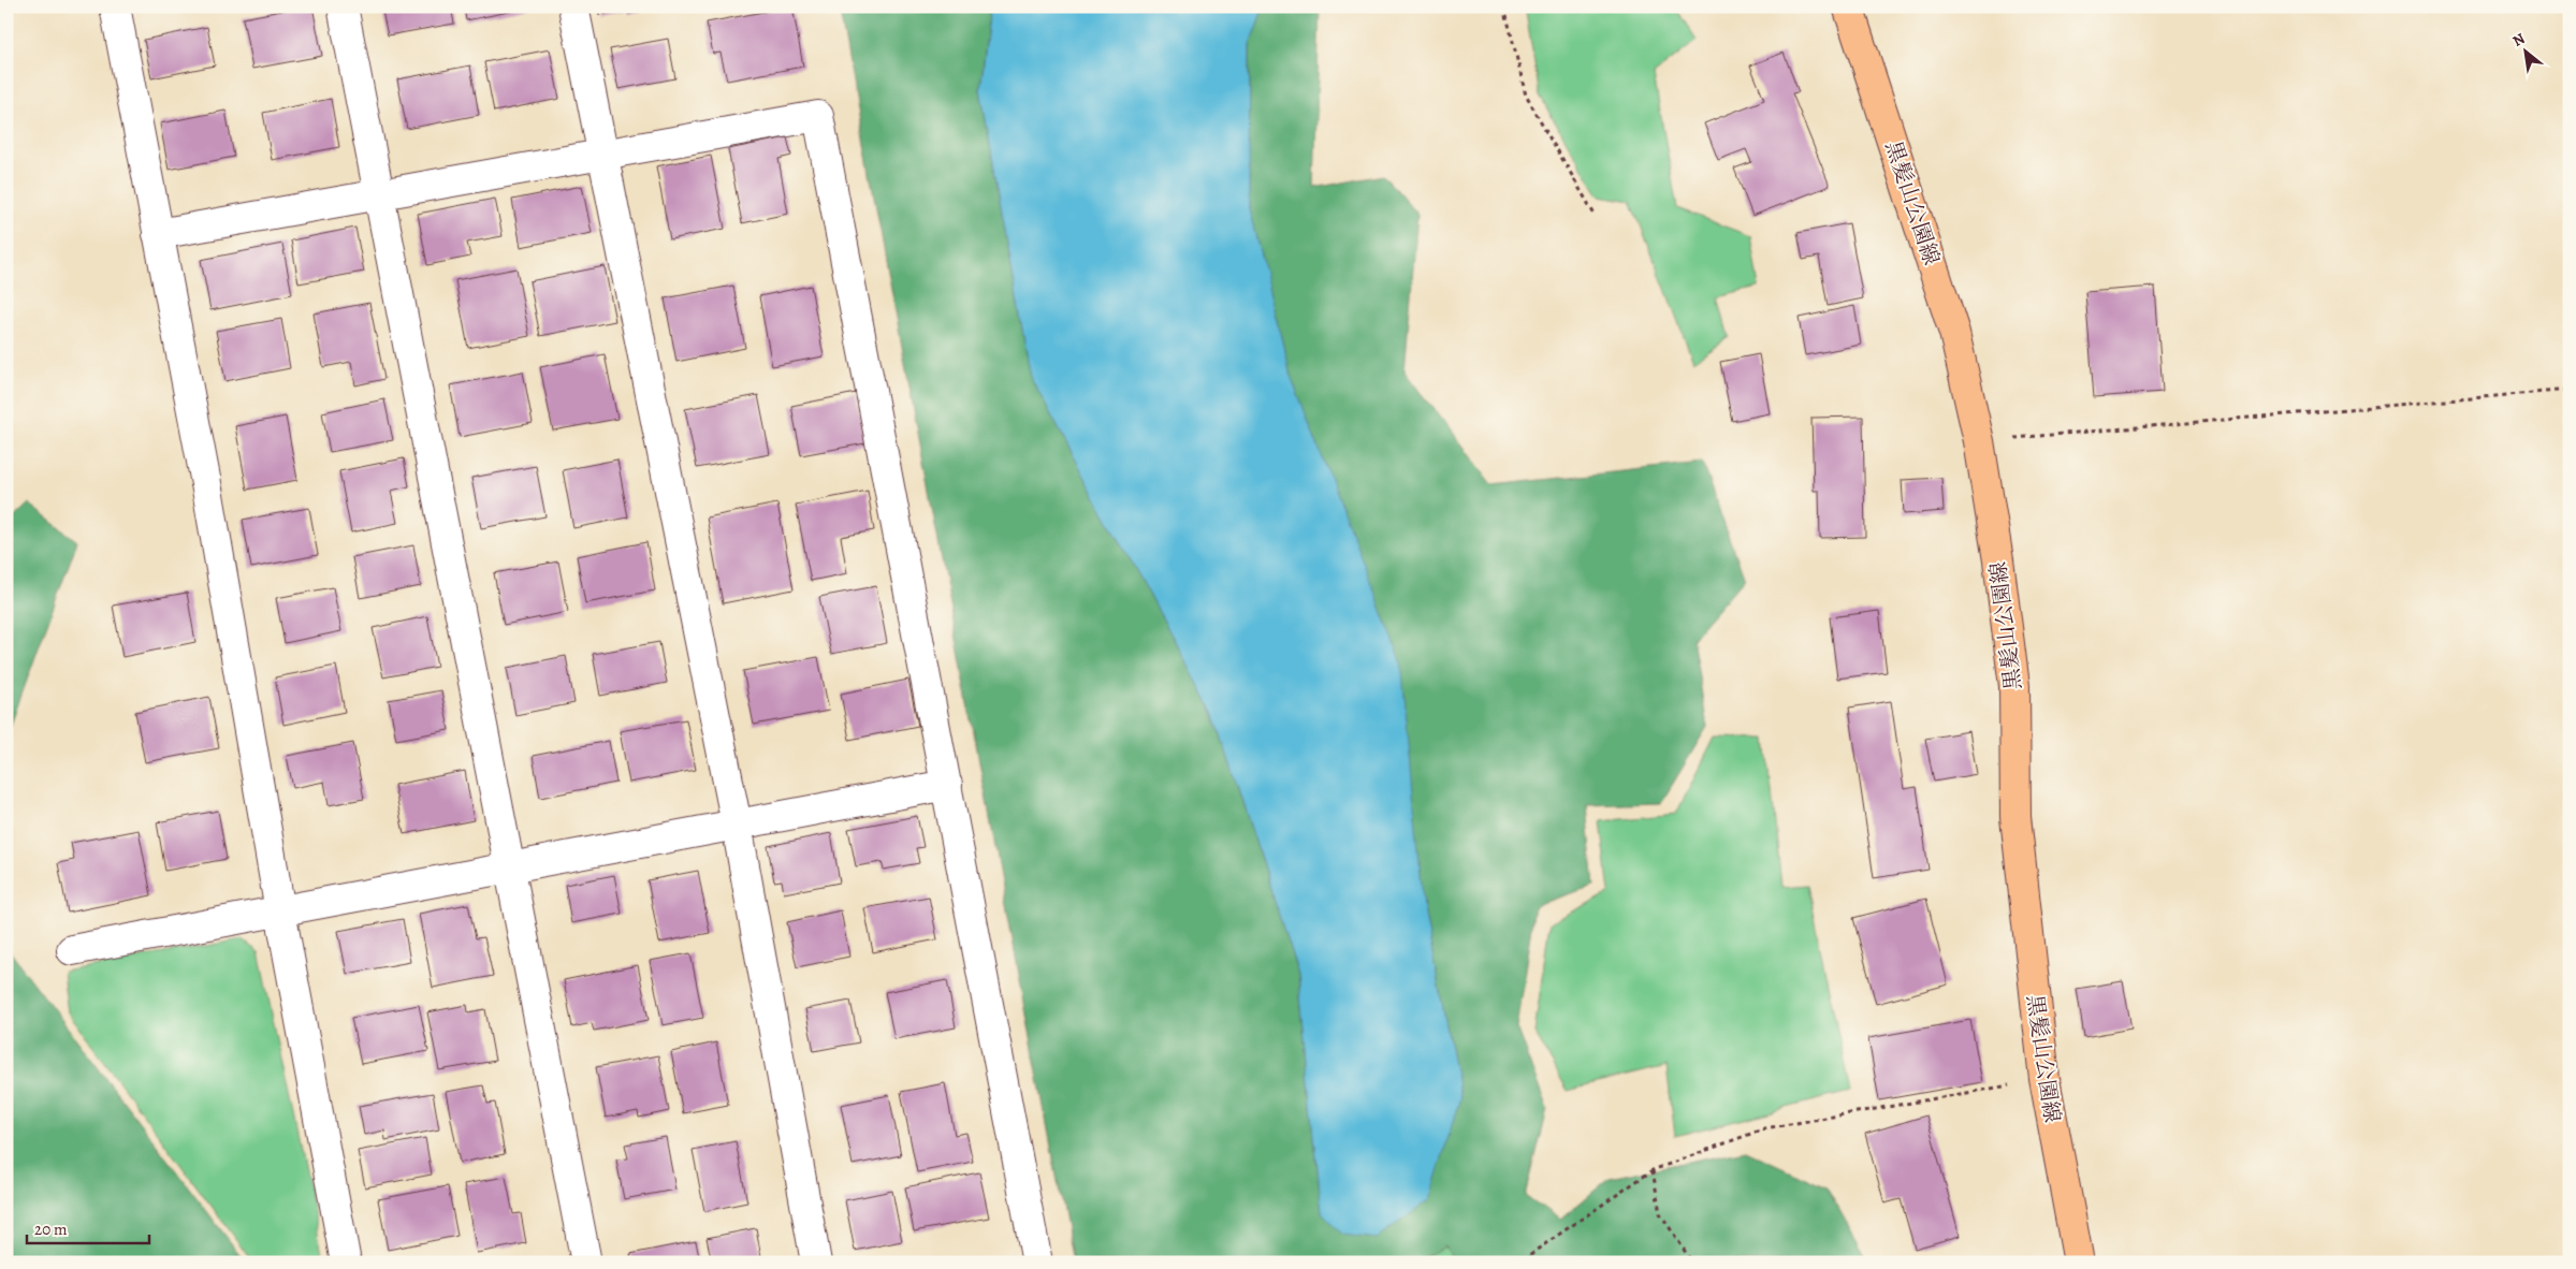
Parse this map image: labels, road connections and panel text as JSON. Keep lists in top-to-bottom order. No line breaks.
{"streets":{"main road":["黒髪山公園線"]},"scale_bar":"20 m","north":"top left"}
